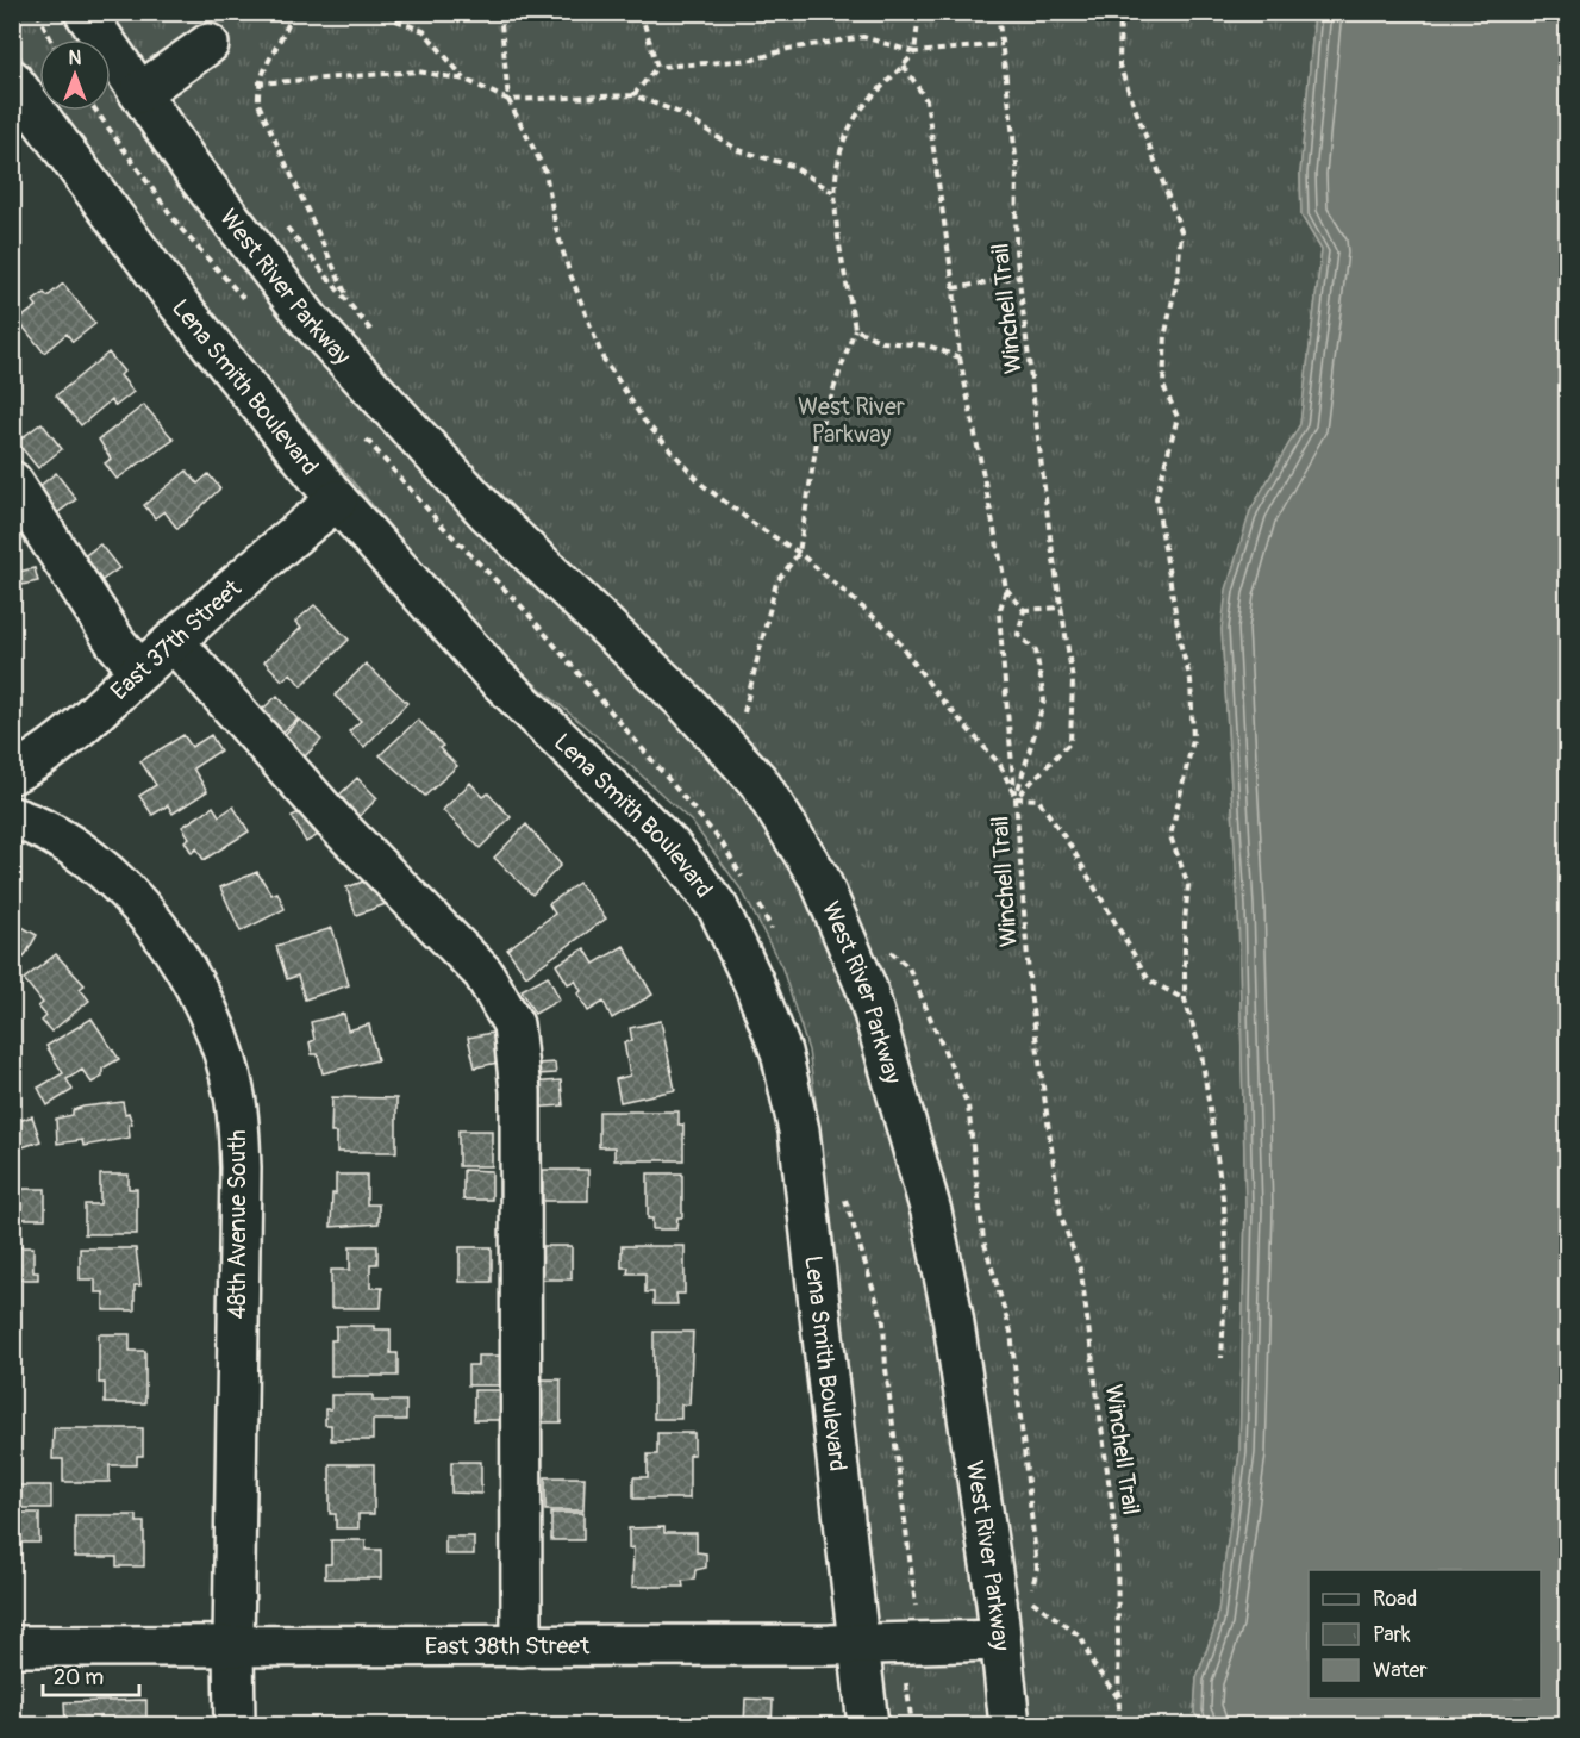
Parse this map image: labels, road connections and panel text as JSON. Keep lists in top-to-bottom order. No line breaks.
{"streets":{"street":["West River Parkway","Lena Smith Boulevard","East 37th Street","48th Avenue South","East 38th Street"],"path":["Winchell Trail"]},"crossings":[["West River Parkway","East 38th Street"],["Lena Smith Boulevard","East 37th Street"],["Lena Smith Boulevard","East 38th Street"],["48th Avenue South","East 38th Street"]],"parks":["West River Parkway"],"legend":["Road","Park","Water"],"scale_bar":"20 m","north":"top"}
